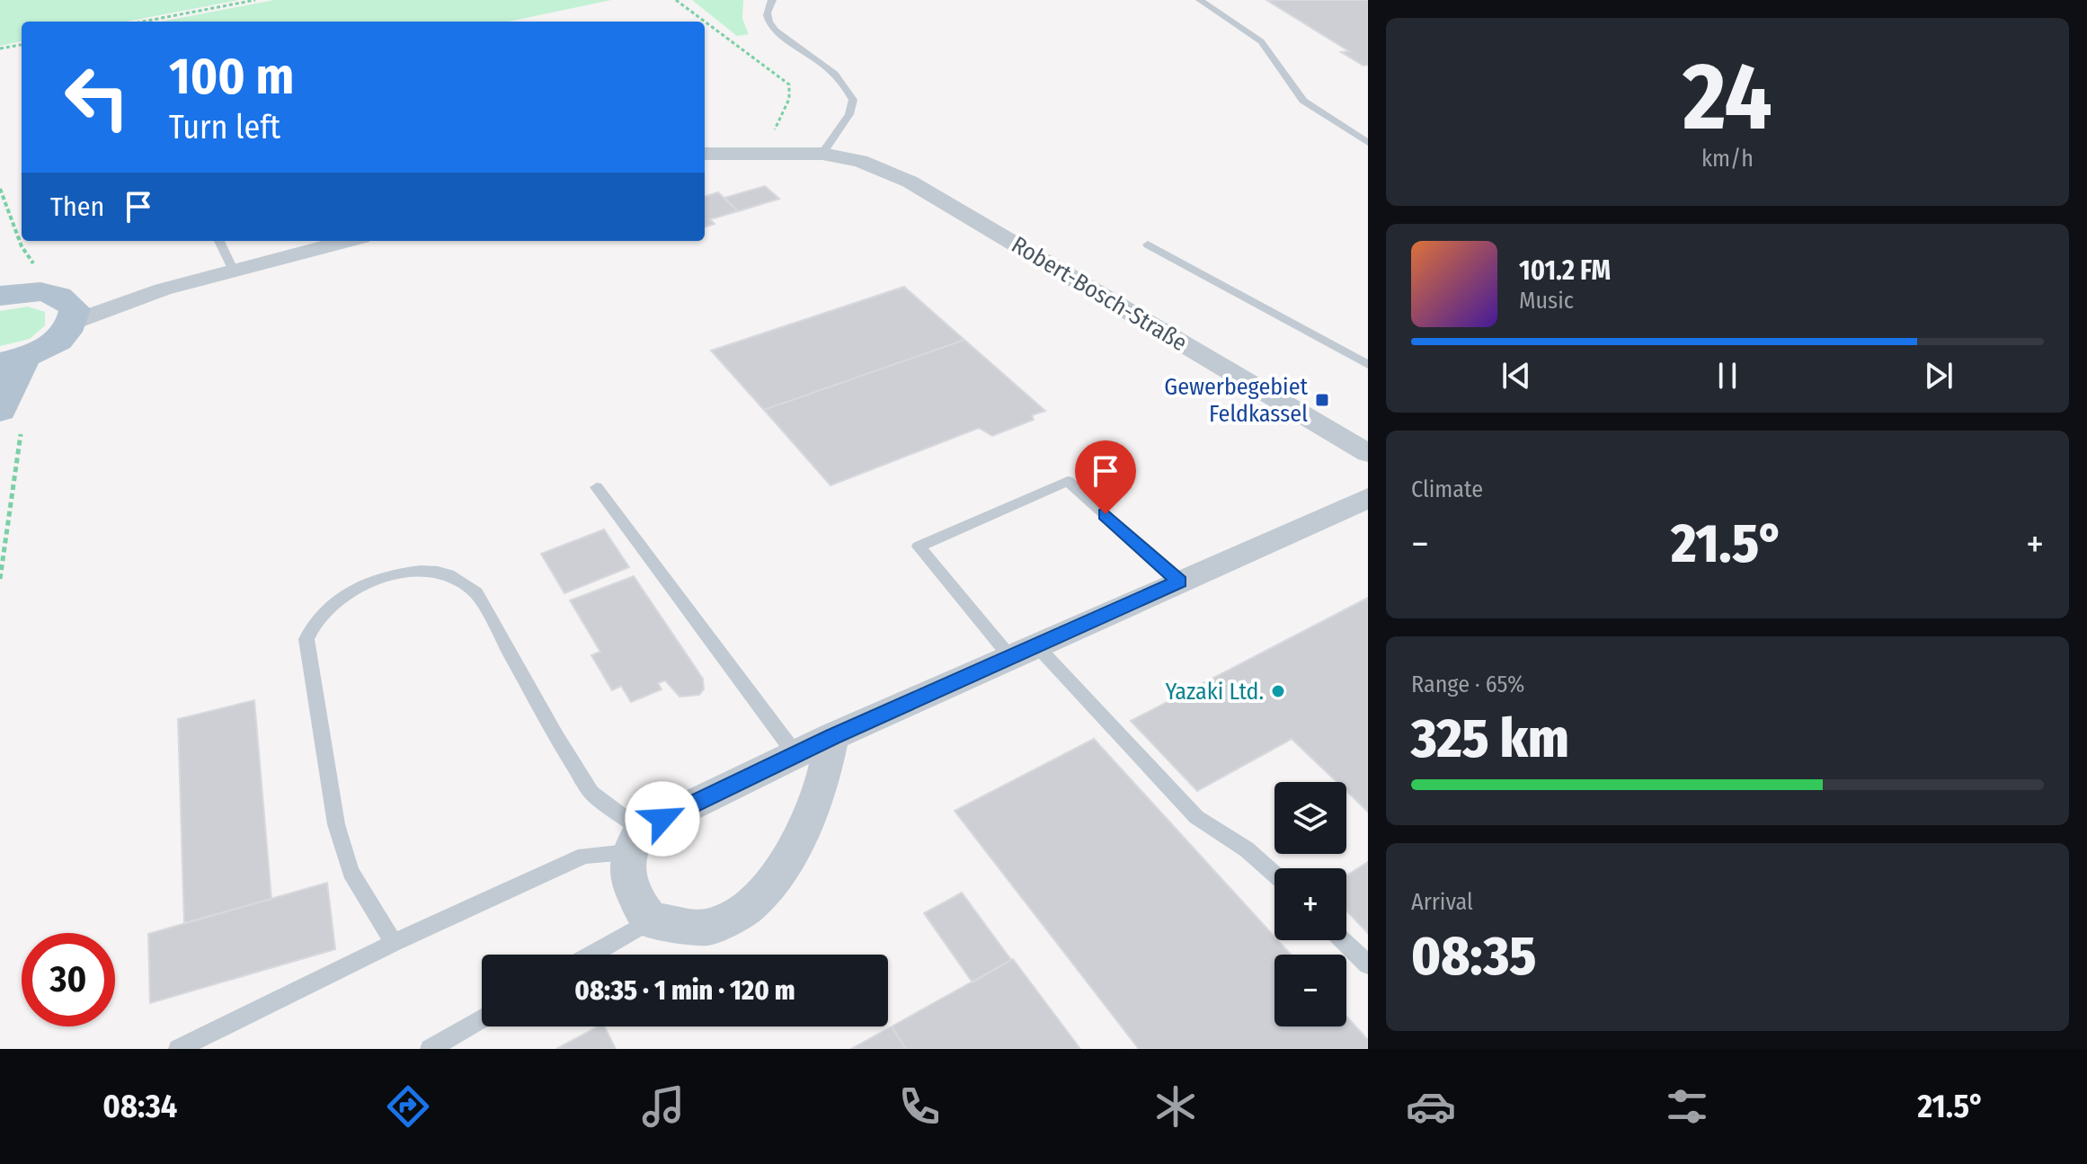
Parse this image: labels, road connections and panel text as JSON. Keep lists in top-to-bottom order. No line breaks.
{"streets":{"street":["Robert-Bosch-Straße"]},"places":{"transit":["Gewerbegebiet Feldkassel"],"other":["Yazaki Ltd."]},"page":{"tile":[["24","km/h"],"Climate",["Range · 65%","325 km"],["Arrival","08:35"]],"turn":["100 m","Turn left"],"then":"Then","song":["101.2 FM","Music"],"heat":["−","21.5°","+"],"map_buttons":["+","−"],"limit":"30","trip":"08:35 · 1 min · 120 m","tabs":["08:34","21.5°"]}}
